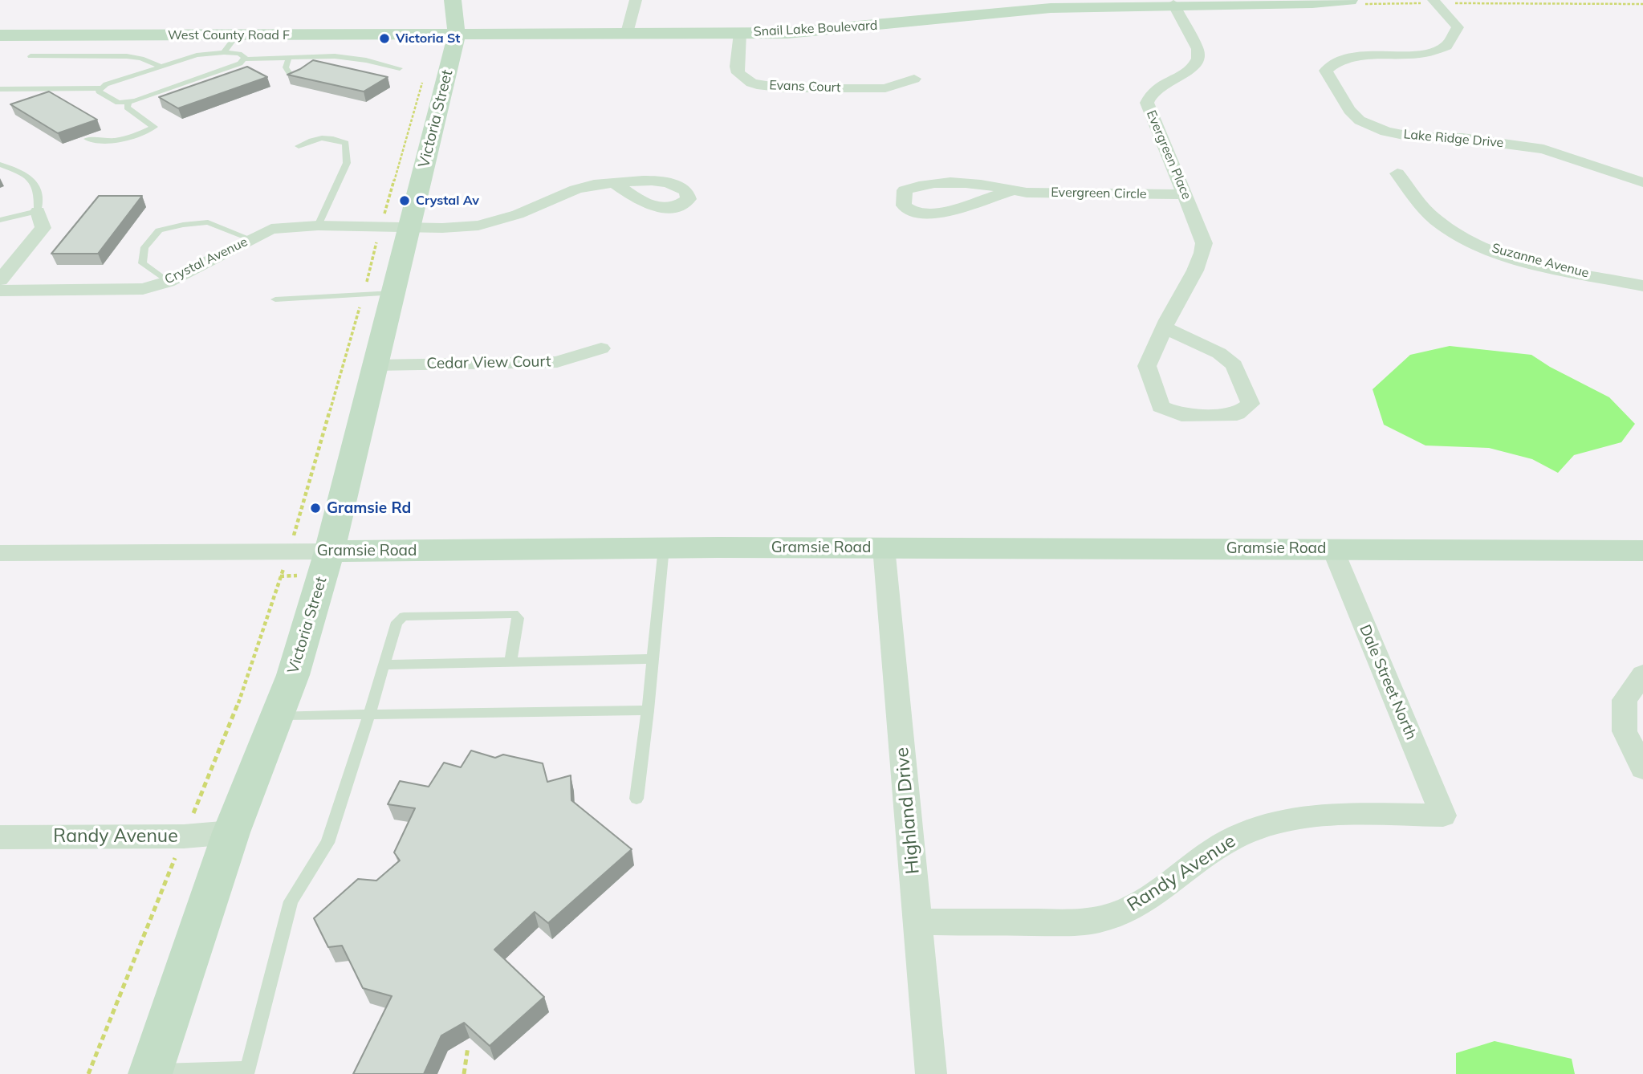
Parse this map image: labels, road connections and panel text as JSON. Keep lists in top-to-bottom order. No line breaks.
{"streets":{"street":["Snail Lake Boulevard","West County Road F","Evans Court","Victoria Street","Lake Ridge Drive","Evergreen Place","Evergreen Circle","Crystal Avenue","Suzanne Avenue","Cedar View Court","Gramsie Road","Dale Street North","Highland Drive","Randy Avenue"]},"crossings":[["Snail Lake Boulevard","West County Road F"],["Snail Lake Boulevard","Evans Court"],["Snail Lake Boulevard","Victoria Street"],["Snail Lake Boulevard","Evergreen Place"],["West County Road F","Victoria Street"],["Victoria Street","Crystal Avenue"],["Victoria Street","Cedar View Court"],["Victoria Street","Gramsie Road"],["Victoria Street","Randy Avenue"],["Evergreen Place","Evergreen Circle"],["Gramsie Road","Dale Street North"],["Gramsie Road","Highland Drive"],["Dale Street North","Randy Avenue"],["Highland Drive","Randy Avenue"]],"places":["Victoria St","Crystal Av","Gramsie Rd"]}
